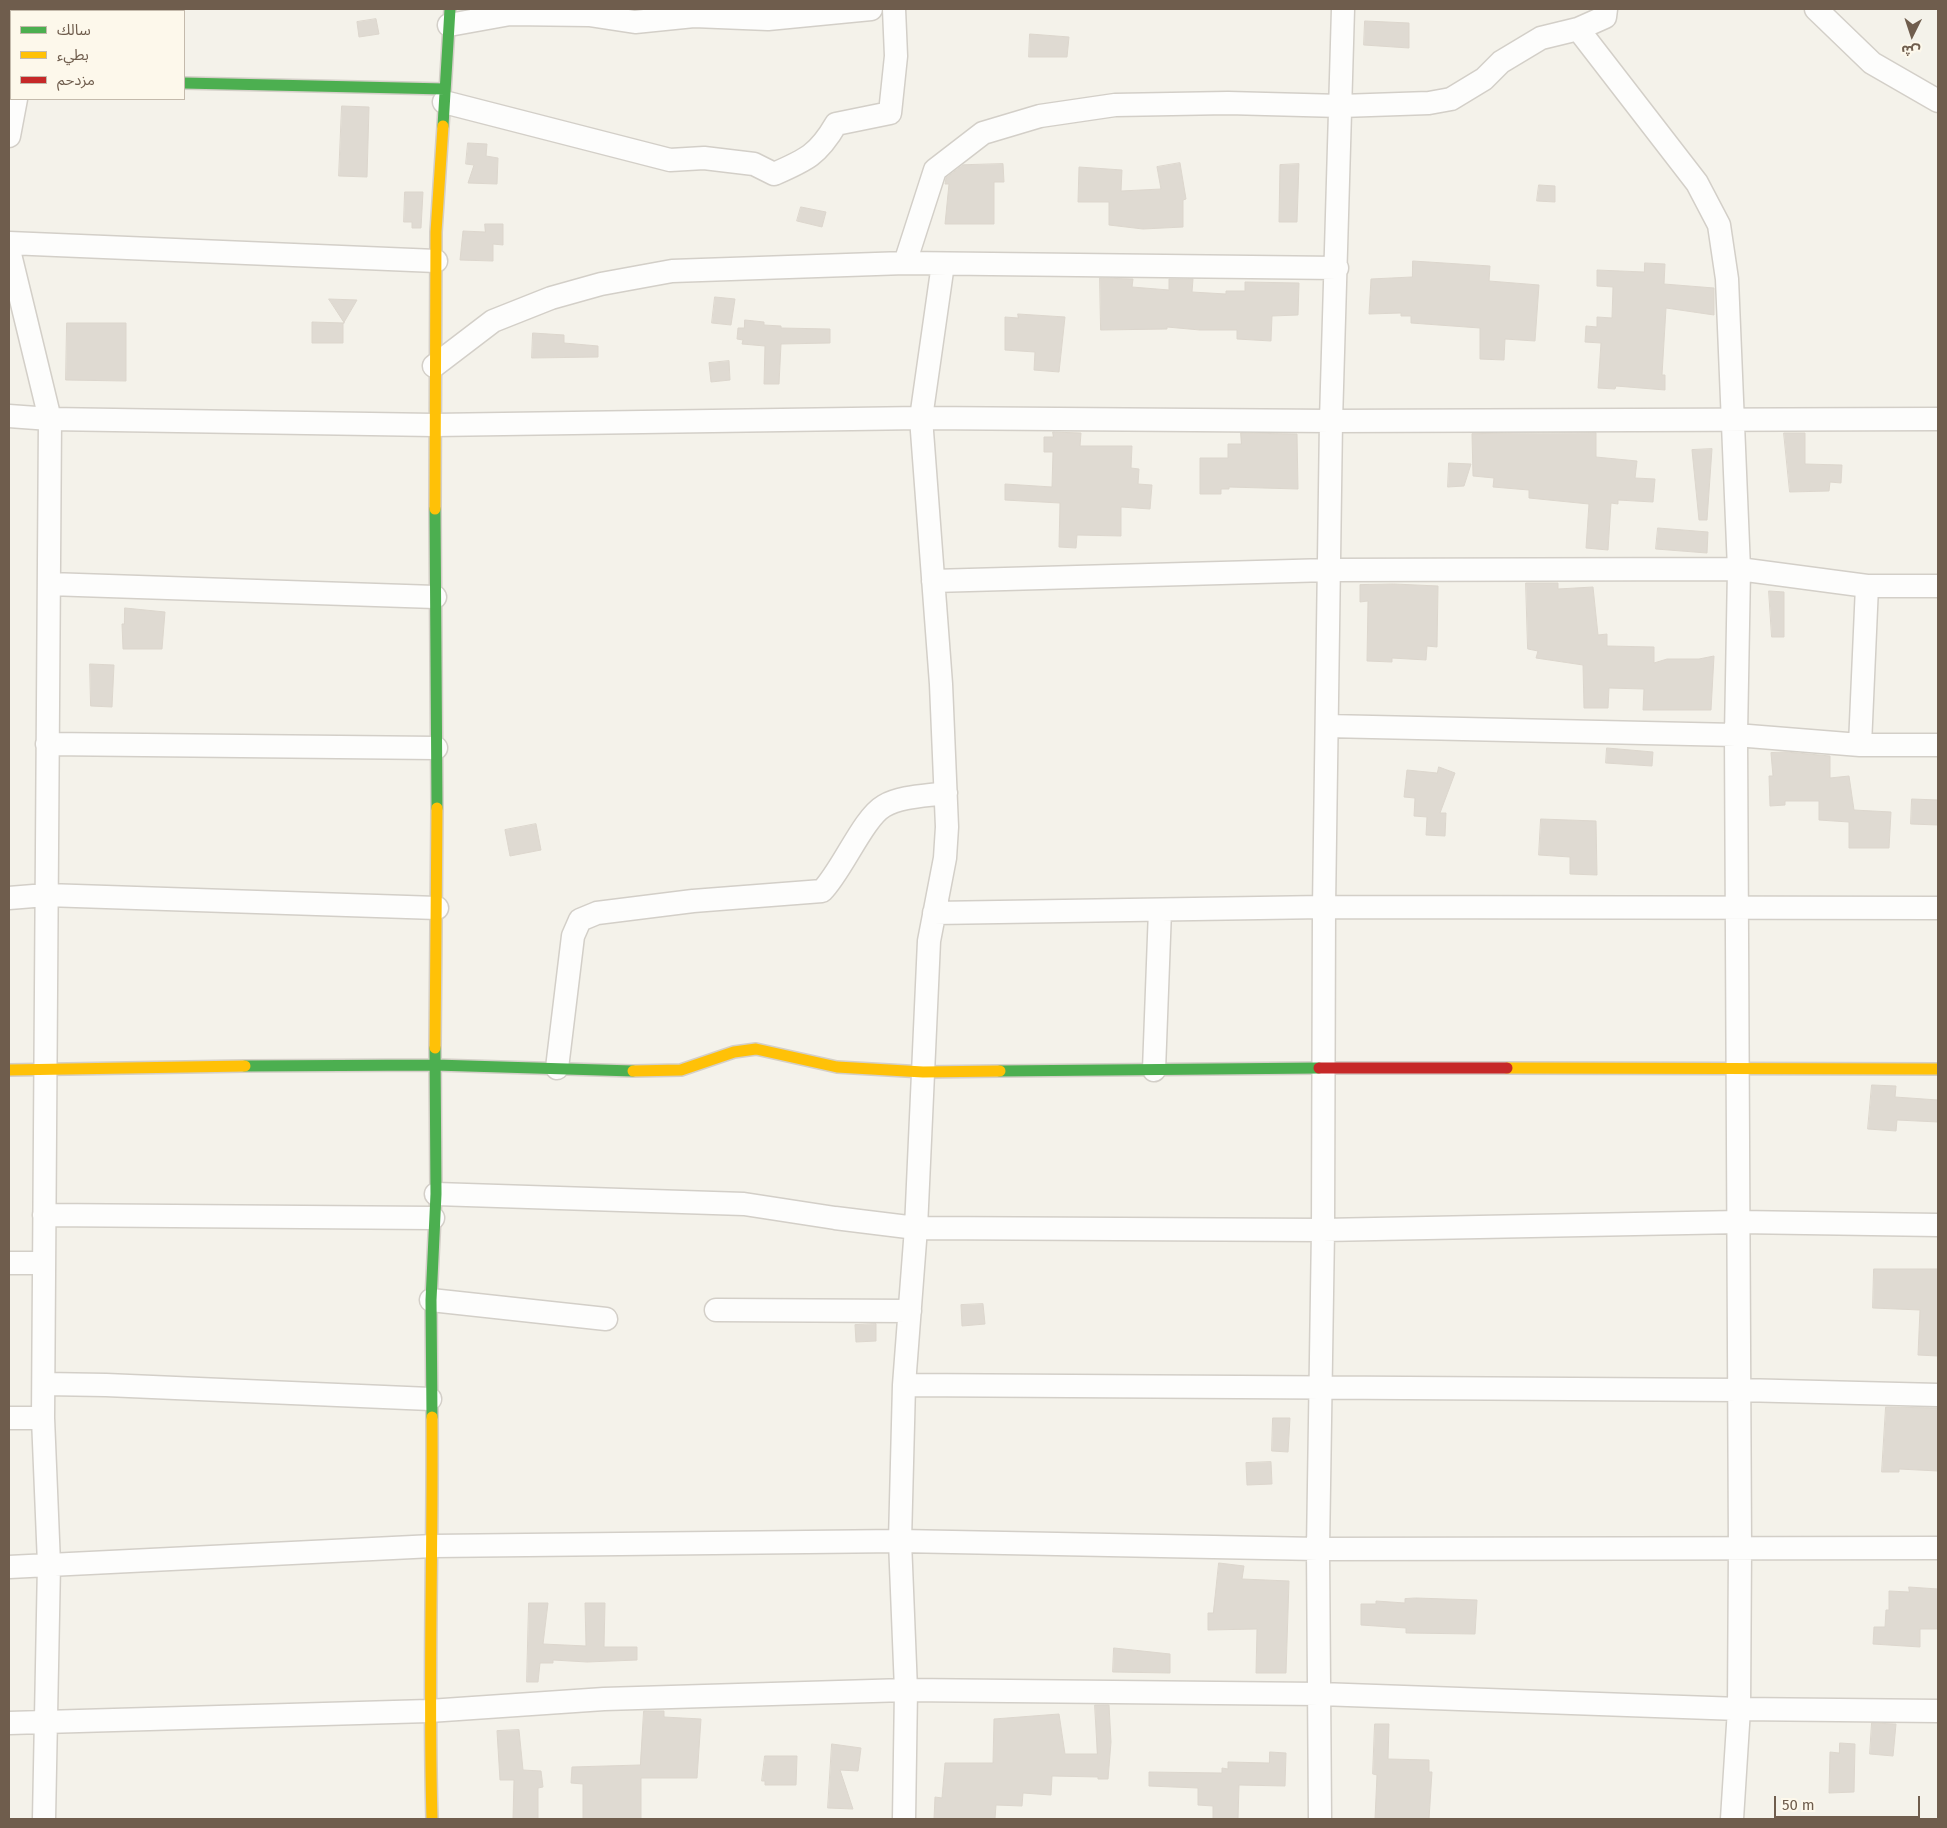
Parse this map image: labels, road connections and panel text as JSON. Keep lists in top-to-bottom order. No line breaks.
{"legend":["سالك","بطيء","مزدحم"],"scale_bar":"50 m","north":"bottom"}
